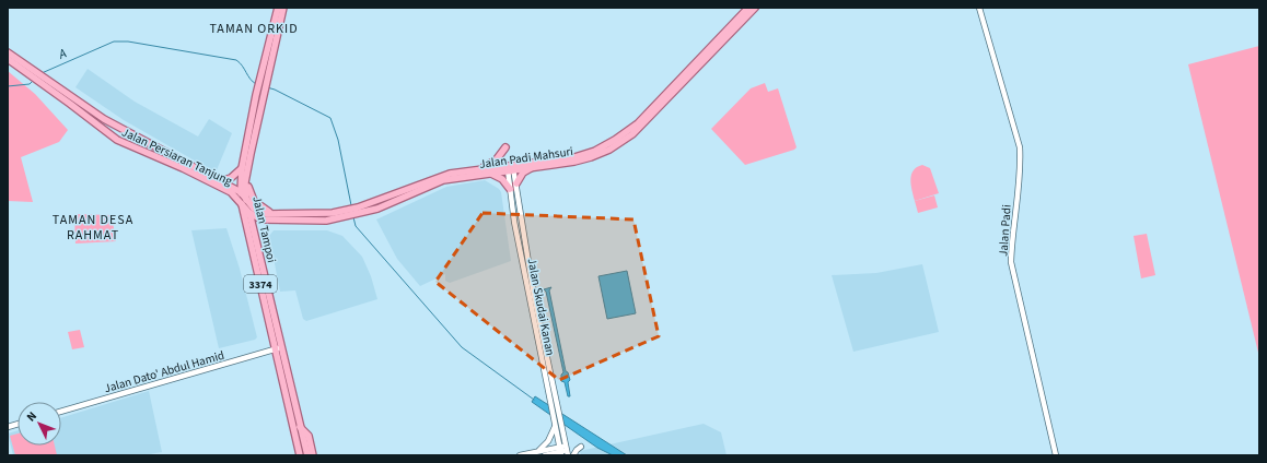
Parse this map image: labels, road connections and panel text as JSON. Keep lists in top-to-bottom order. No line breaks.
{"streets":{"main road":["Jalan Persiaran Tanjung","Jalan Padi Mahsuri","Jalan Tampoi","3374"],"street":["Jalan Padi","Jalan Skudai Kanan","Jalan Dato' Abdul Hamid"]},"crossings":[["Jalan Persiaran Tanjung","Jalan Padi Mahsuri"],["Jalan Persiaran Tanjung","Jalan Tampoi"],["Jalan Padi Mahsuri","Jalan Tampoi"],["Jalan Padi Mahsuri","Jalan Skudai Kanan"],["Jalan Tampoi","Jalan Dato' Abdul Hamid"]],"districts":["TAMAN ORKID","TAMAN DESA RAHMAT"],"water":["A"],"north":"top left"}
